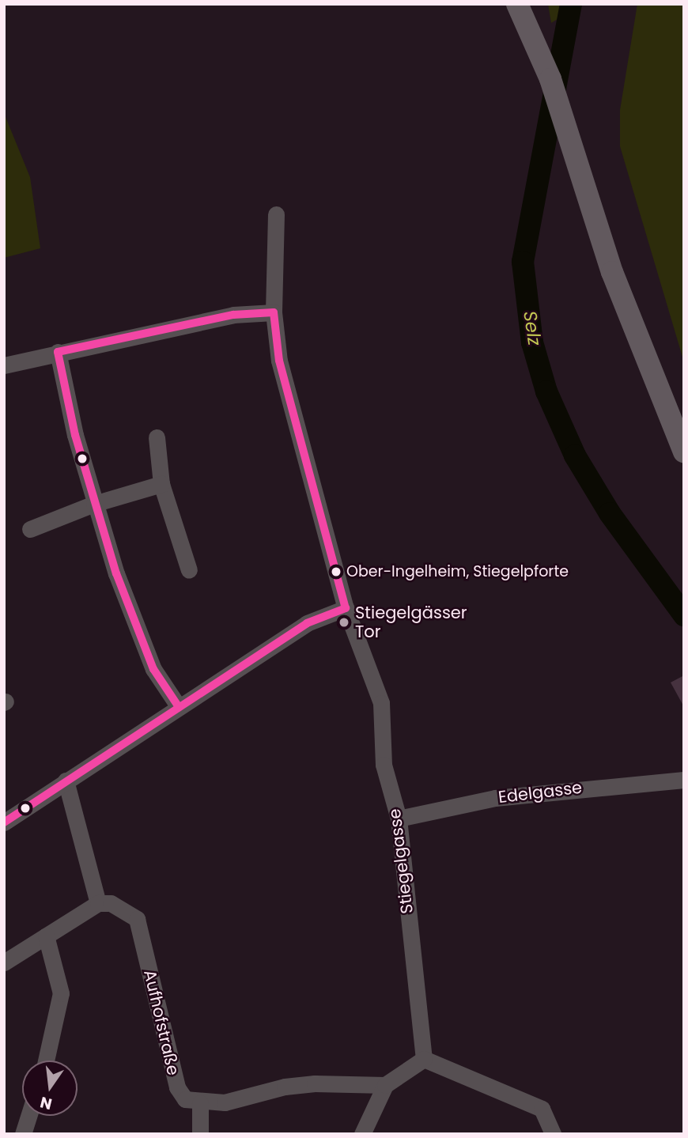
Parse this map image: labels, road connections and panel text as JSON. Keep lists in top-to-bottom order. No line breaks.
{"streets":{"street":["Edelgasse","Stiegelgasse","Aufhofstraße"]},"crossings":[["Edelgasse","Stiegelgasse"]],"water":["Selz"],"places":["Ober-Ingelheim, Stiegelpforte","Stiegelgässer Tor"],"north":"bottom"}
